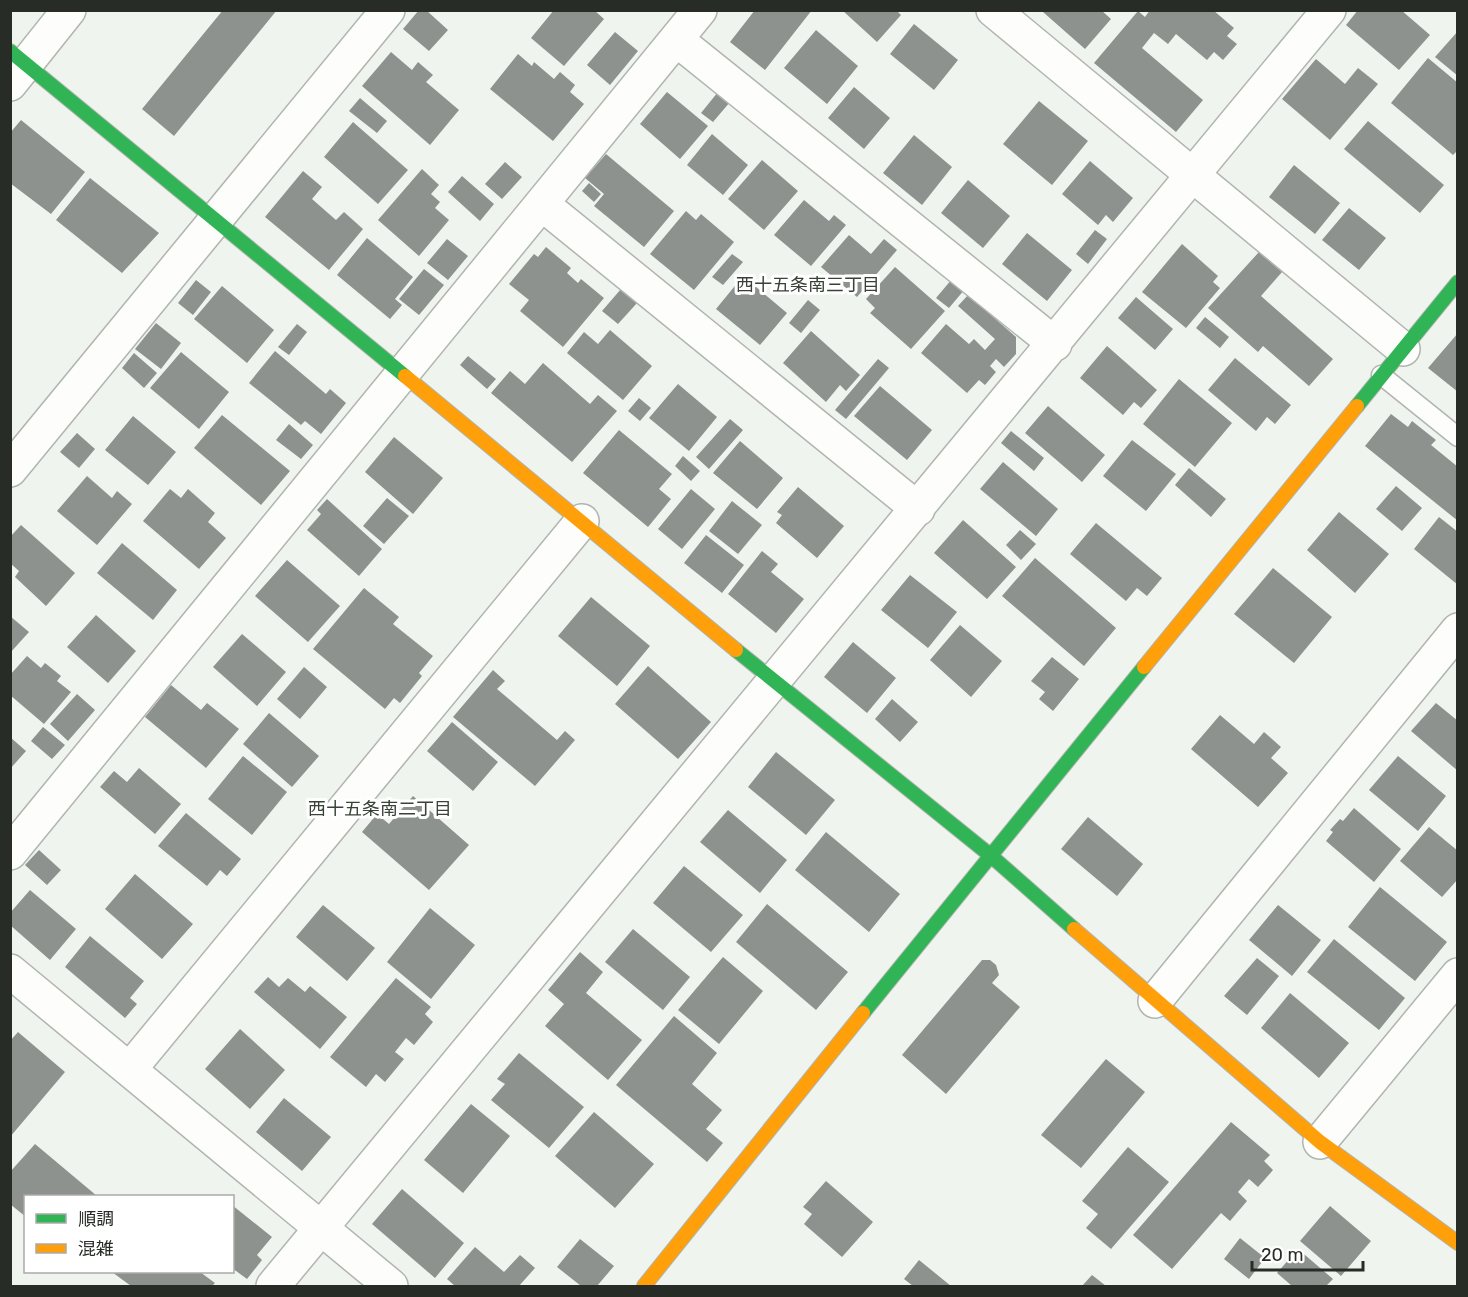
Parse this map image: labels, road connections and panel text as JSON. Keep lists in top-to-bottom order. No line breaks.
{"districts":["西十五条南三丁目","西十五条南二丁目"],"legend":["順調","混雑"],"scale_bar":"20 m"}
